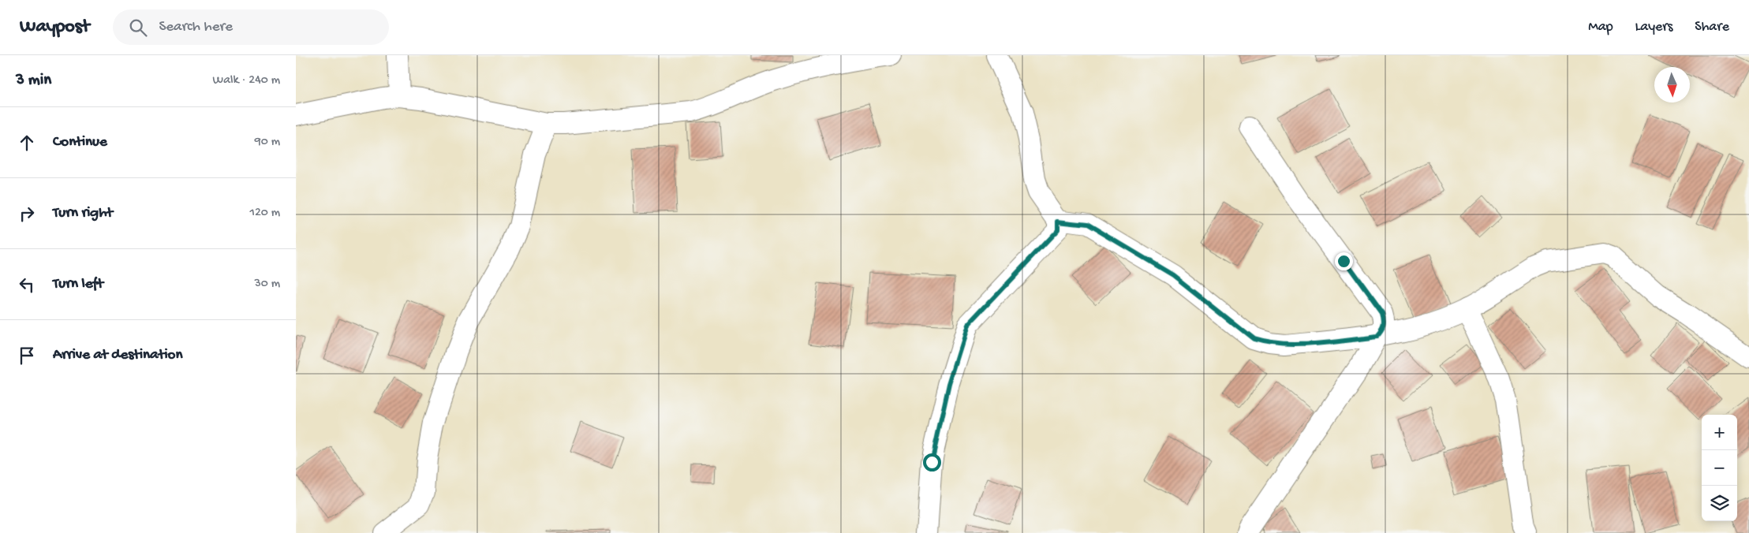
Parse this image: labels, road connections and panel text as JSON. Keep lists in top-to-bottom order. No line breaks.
{"north":"bottom","page":{"header":"Waypost","search":"Search here","nav":["Map","Layers","Share"],"heading":["3 min","Walk · 240 m"],"list":[["Continue","90 m"],["Turn right","120 m"],["Turn left","30 m"],"Arrive at destination"],"map_buttons":["+","−"]}}
